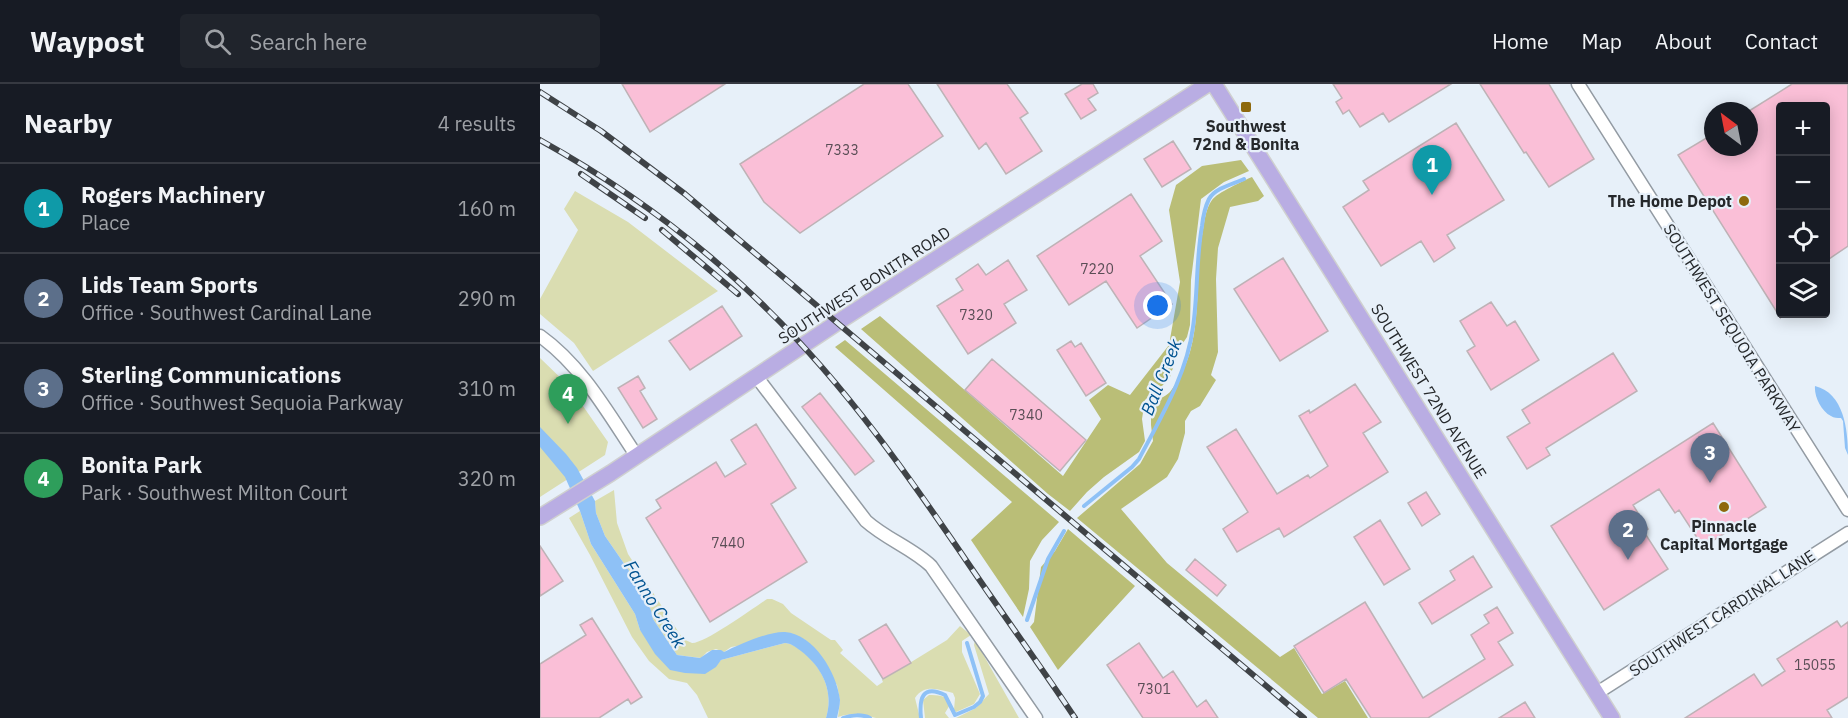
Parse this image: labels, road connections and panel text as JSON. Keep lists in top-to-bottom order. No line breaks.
{"streets":{"main road":["SOUTHWEST BONITA ROAD","SOUTHWEST 72ND AVENUE"],"street":["SOUTHWEST SEQUOIA PARKWAY","SOUTHWEST CARDINAL LANE"]},"crossings":[["SOUTHWEST 72ND AVENUE","SOUTHWEST CARDINAL LANE"]],"water":["Ball Creek","Fanno Creek"],"places":{"transit":["Southwest 72nd & Bonita"],"other":["The Home Depot","Pinnacle Capital Mortgage"]},"house_numbers":["7333","7220","7320","7340","7440","15055","7301"],"north":"top left","page":{"header":"Waypost","search":"Search here","nav":["Home","Map","About","Contact"],"heading":["Nearby","4 results"],"map_buttons":["+","−"],"pins":["1","4","3","2"],"list":[{"mark":"1","name":"Rogers Machinery","note":"Place","value":"160 m"},{"mark":"2","name":"Lids Team Sports","note":"Office · Southwest Cardinal Lane","value":"290 m"},{"mark":"3","name":"Sterling Communications","note":"Office · Southwest Sequoia Parkway","value":"310 m"},{"mark":"4","name":"Bonita Park","note":"Park · Southwest Milton Court","value":"320 m"}]}}
